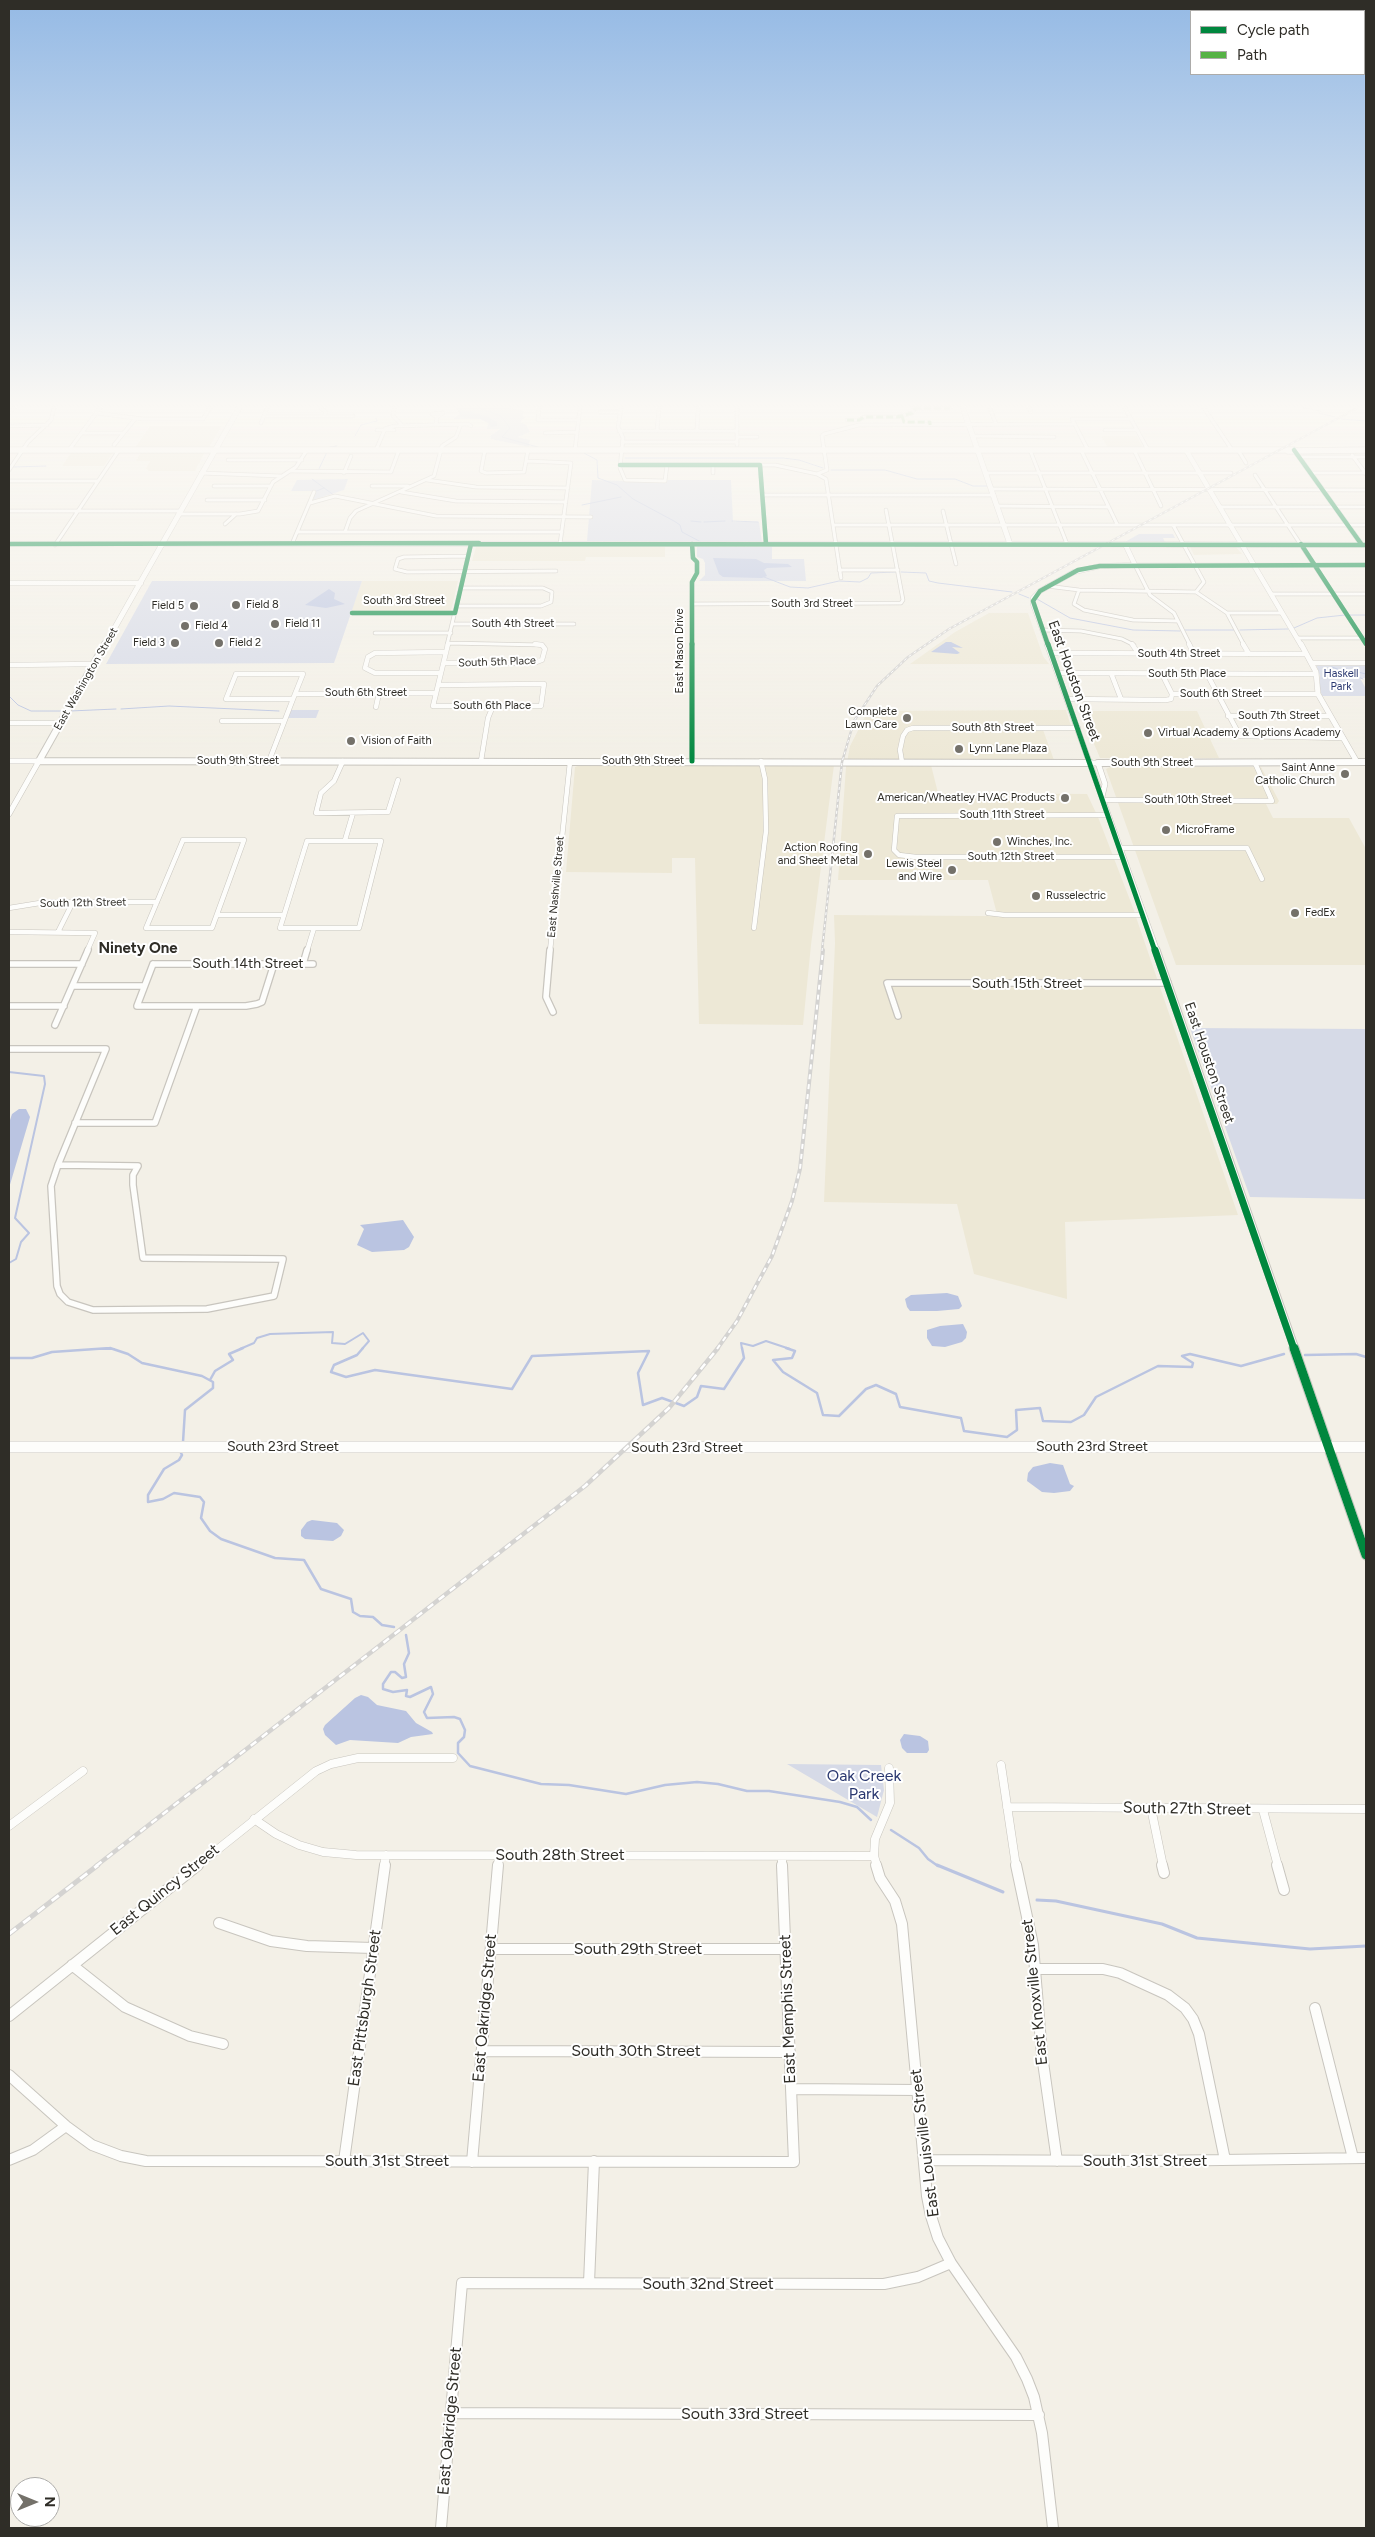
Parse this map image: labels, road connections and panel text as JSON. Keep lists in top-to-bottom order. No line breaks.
{"streets":{"main road":["East Washington Street","South 9th Street","South 23rd Street"],"street":["South 3rd Street","South 4th Street","East Mason Drive","South 5th Place","East Houston Street","South 6th Street","South 6th Place","South 7th Street","South 8th Street","South 10th Street","South 11th Street","South 12th Street","East Nashville Street","South 14th Street","South 15th Street","South 27th Street","South 28th Street","East Quincy Street","South 29th Street","East Knoxville Street","East Pittsburgh Street","East Oakridge Street","East Memphis Street","South 30th Street","East Louisville Street","South 31st Street","South 32nd Street","South 33rd Street"]},"crossings":[["South 3rd Street","East Mason Drive"],["South 4th Street","East Houston Street"],["East Mason Drive","South 9th Street"],["South 5th Place","East Houston Street"],["East Washington Street","South 9th Street"],["East Houston Street","South 6th Street"],["East Houston Street","South 8th Street"],["East Houston Street","South 9th Street"],["East Houston Street","South 10th Street"],["East Houston Street","South 11th Street"],["East Houston Street","South 12th Street"],["East Houston Street","South 15th Street"],["East Houston Street","South 23rd Street"],["South 6th Street","South 6th Place"],["South 8th Street","South 9th Street"],["South 9th Street","South 10th Street"],["South 9th Street","East Nashville Street"],["South 11th Street","South 12th Street"],["South 27th Street","East Knoxville Street"],["South 28th Street","East Quincy Street"],["South 28th Street","East Pittsburgh Street"],["South 28th Street","East Oakridge Street"],["South 28th Street","East Memphis Street"],["South 28th Street","East Louisville Street"],["South 29th Street","East Oakridge Street"],["South 29th Street","East Memphis Street"],["East Knoxville Street","South 31st Street"],["East Pittsburgh Street","South 31st Street"],["East Oakridge Street","South 30th Street"],["East Oakridge Street","South 31st Street"],["East Oakridge Street","South 32nd Street"],["East Oakridge Street","South 33rd Street"],["East Memphis Street","South 30th Street"],["East Memphis Street","South 31st Street"],["East Louisville Street","South 31st Street"],["East Louisville Street","South 32nd Street"],["East Louisville Street","South 33rd Street"]],"districts":["Ninety One"],"parks":["Haskell Park","Oak Creek Park"],"places":["Field 8","Field 5","Field 11","Field 4","Field 3","Field 2","Complete Lawn Care","Virtual Academy & Options Academy","Vision of Faith","Lynn Lane Plaza","Saint Anne Catholic Church","American/Wheatley HVAC Products","MicroFrame","Winches, Inc.","Action Roofing and Sheet Metal","Lewis Steel and Wire","Russelectric","FedEx"],"legend":["Cycle path","Path"],"north":"right"}
